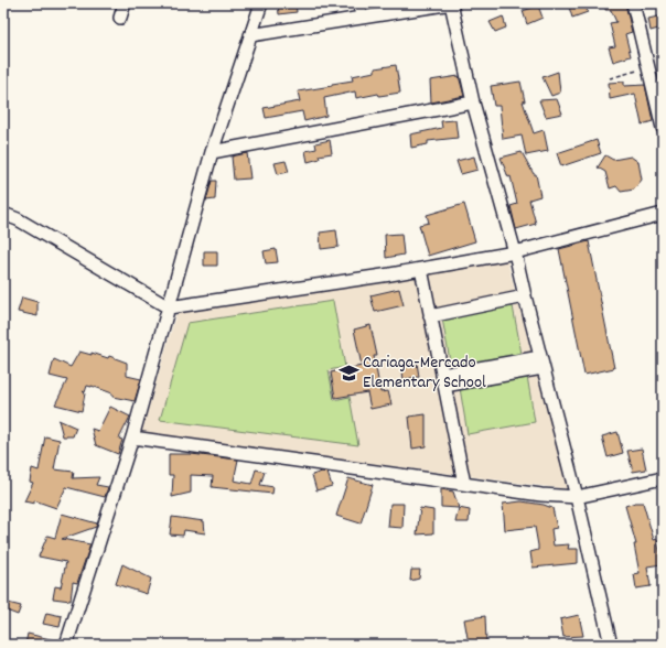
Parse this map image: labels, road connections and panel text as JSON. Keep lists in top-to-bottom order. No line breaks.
{"places":{"school or university":["Cariaga-Mercado Elementary School"]}}
